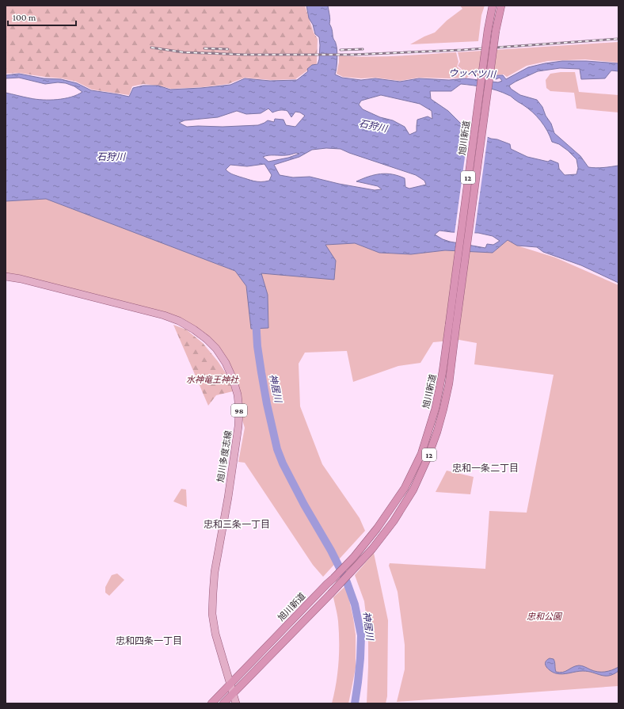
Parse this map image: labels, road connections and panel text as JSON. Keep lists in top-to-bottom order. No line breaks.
{"streets":{"highway":["旭川新道","12"],"main road":["98","旭川多度志線"]},"crossings":[["旭川新道","旭川多度志線"]],"districts":["忠和一条二丁目","忠和三条一丁目","忠和四条一丁目"],"water":["ウッペツ川","石狩川","神居川"],"parks":["水神竜王神社","忠和公園"],"scale_bar":"100 m"}
